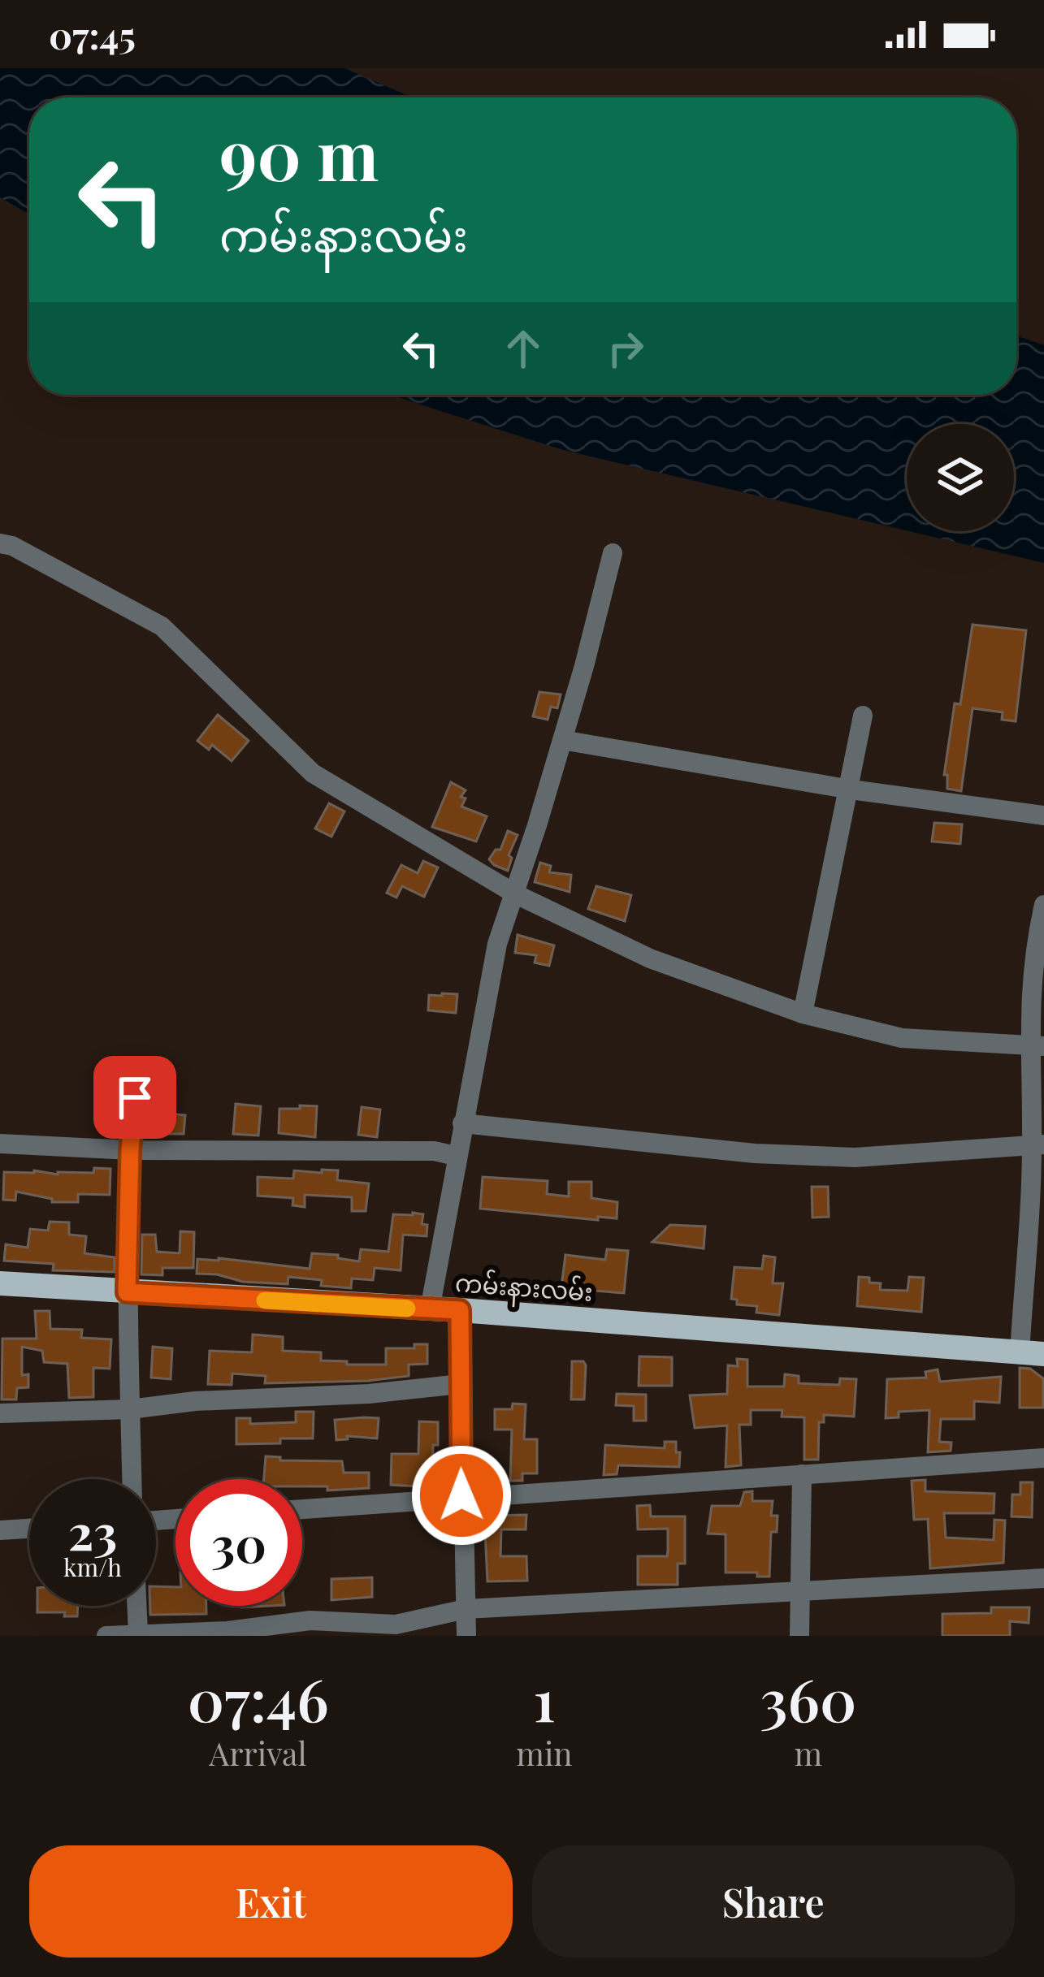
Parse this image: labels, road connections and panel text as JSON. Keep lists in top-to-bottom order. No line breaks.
{"streets":{"main road":["ကမ်းနားလမ်း"]},"page":{"status":"07:45","turn":["90 m","ကမ်းနားလမ်း"],"speed":"23 km/h","limit":"30","eta":["07:46","Arrival","1","min","360","m"],"buttons":["Exit","Share"]}}
